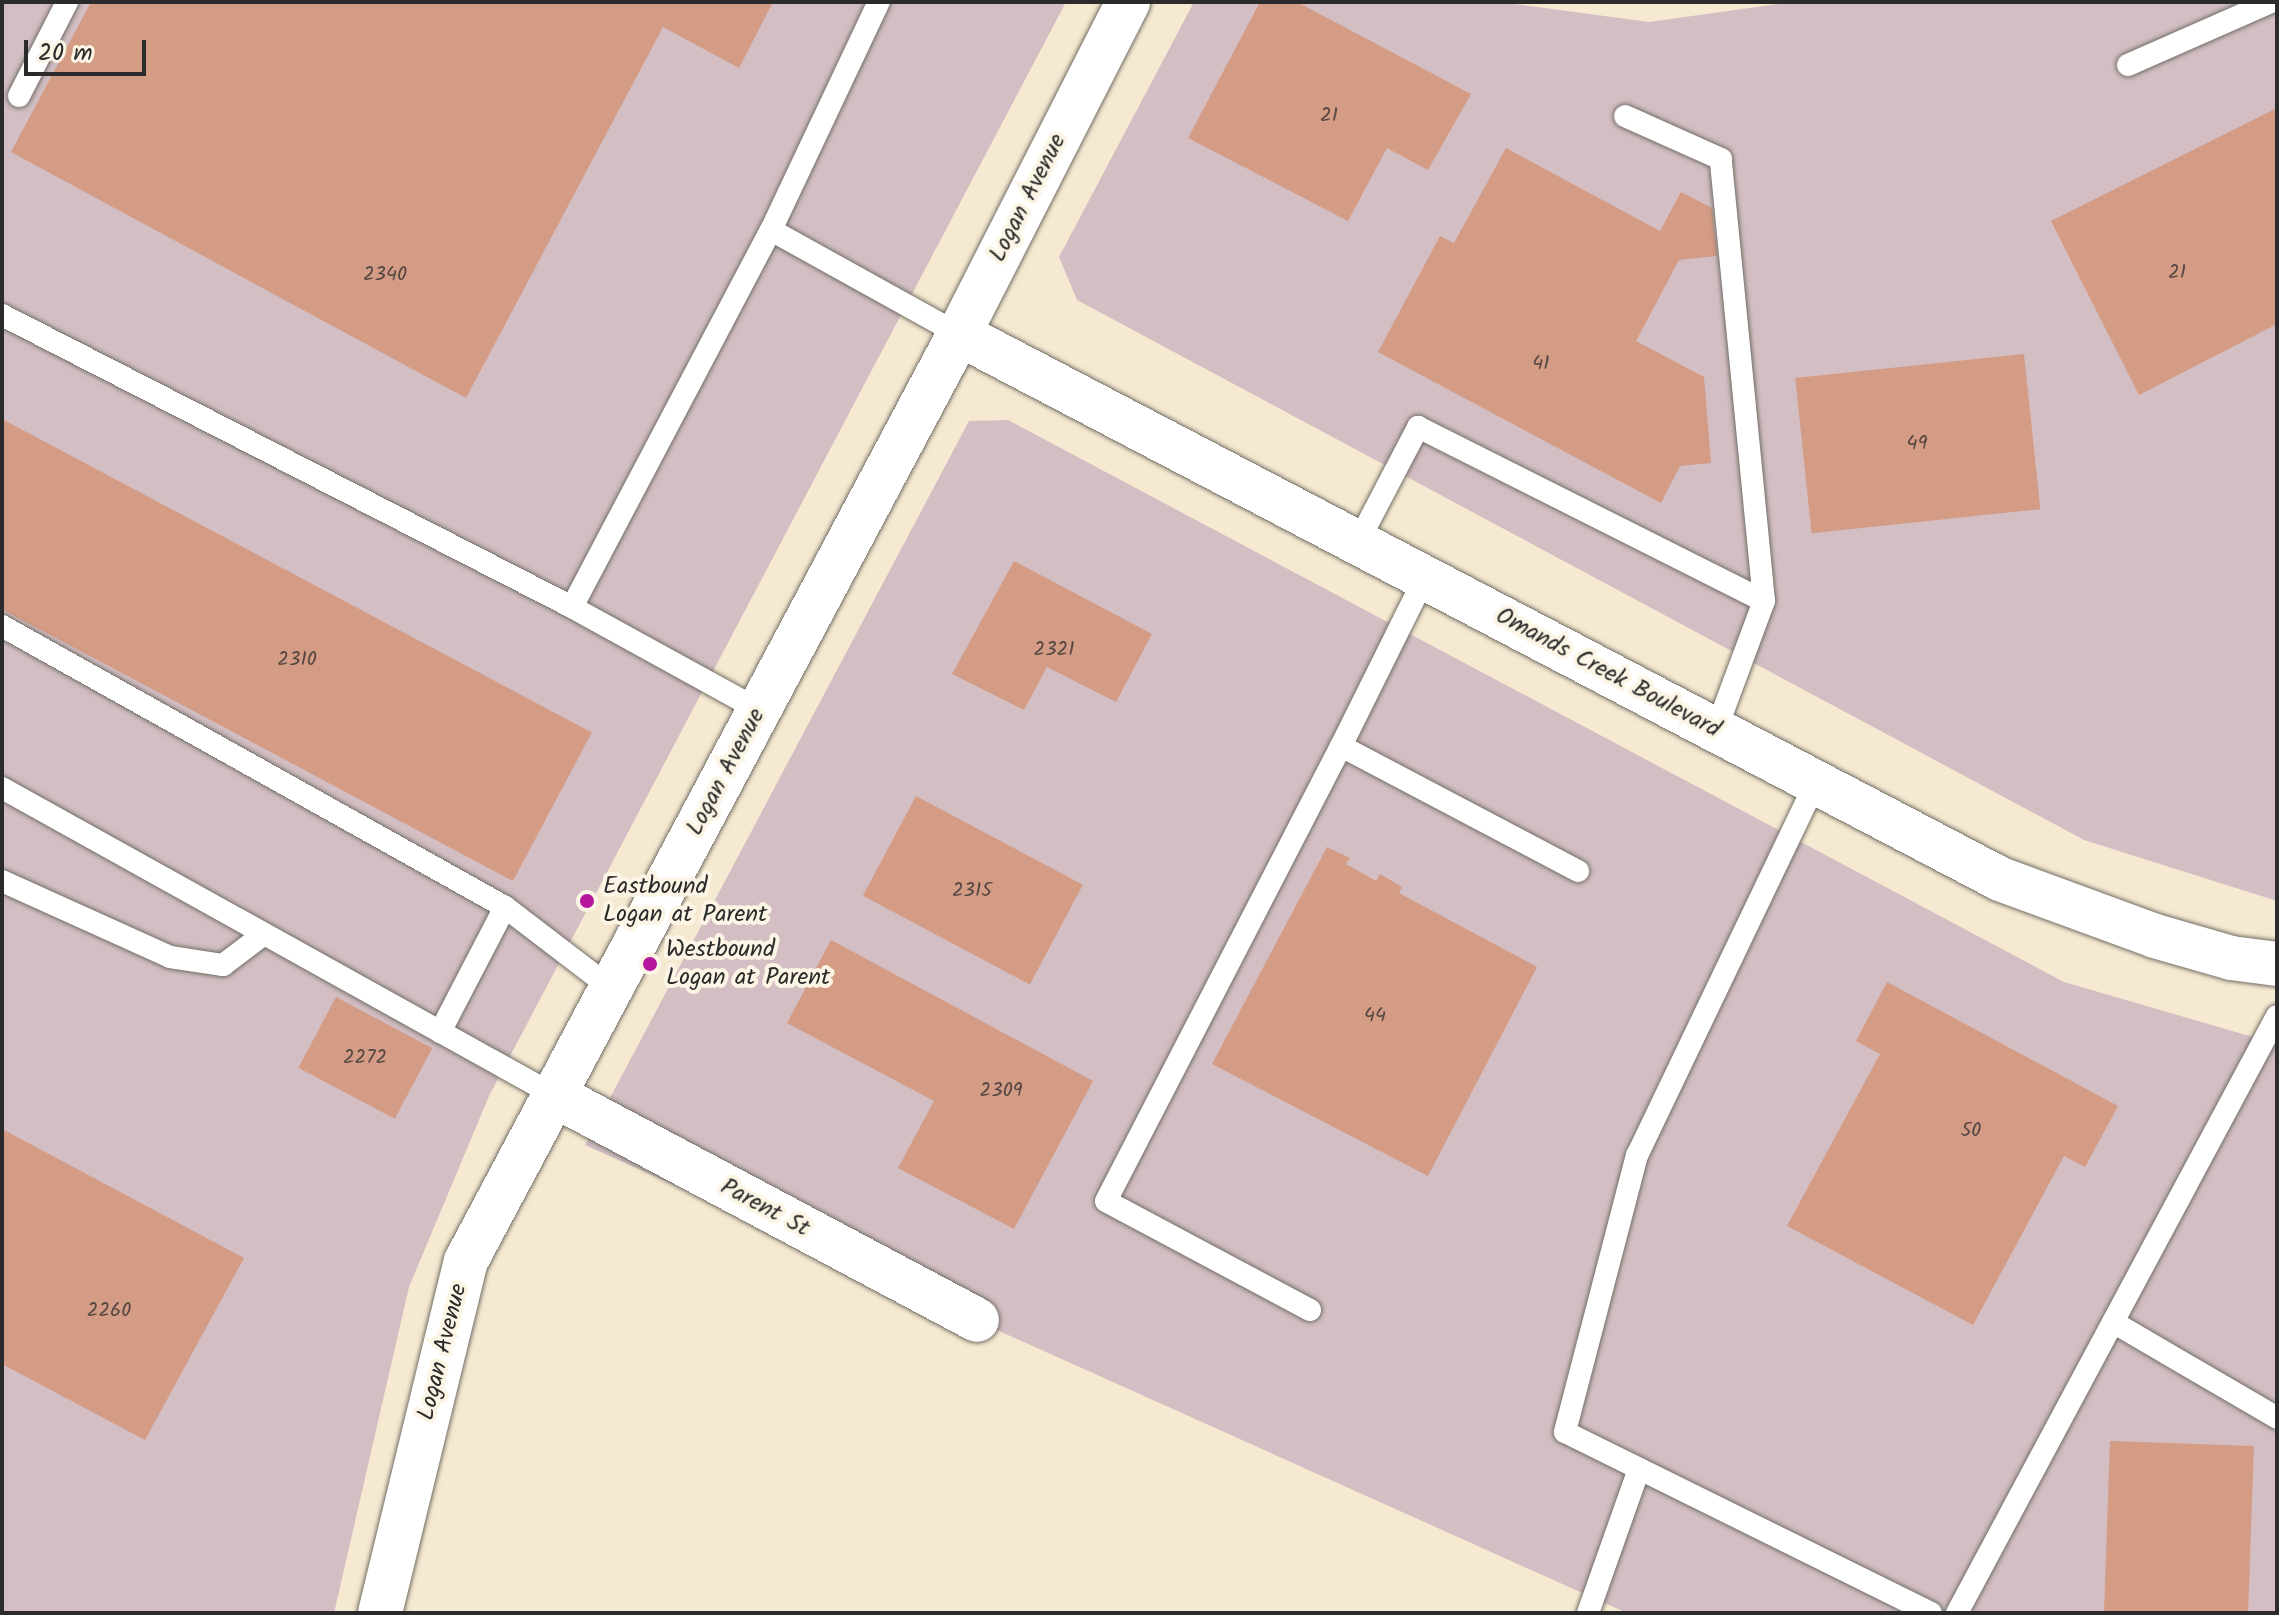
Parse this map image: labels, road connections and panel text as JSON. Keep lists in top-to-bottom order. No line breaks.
{"streets":{"street":["Logan Avenue","Omands Creek Boulevard","Parent St"]},"crossings":[["Logan Avenue","Omands Creek Boulevard"],["Logan Avenue","Parent St"]],"places":["Eastbound Logan at Parent","Westbound Logan at Parent"],"house_numbers":["21","21","2340","41","49","2321","2310","2315","44","2272","2309","50","2260"],"scale_bar":"20 m"}
